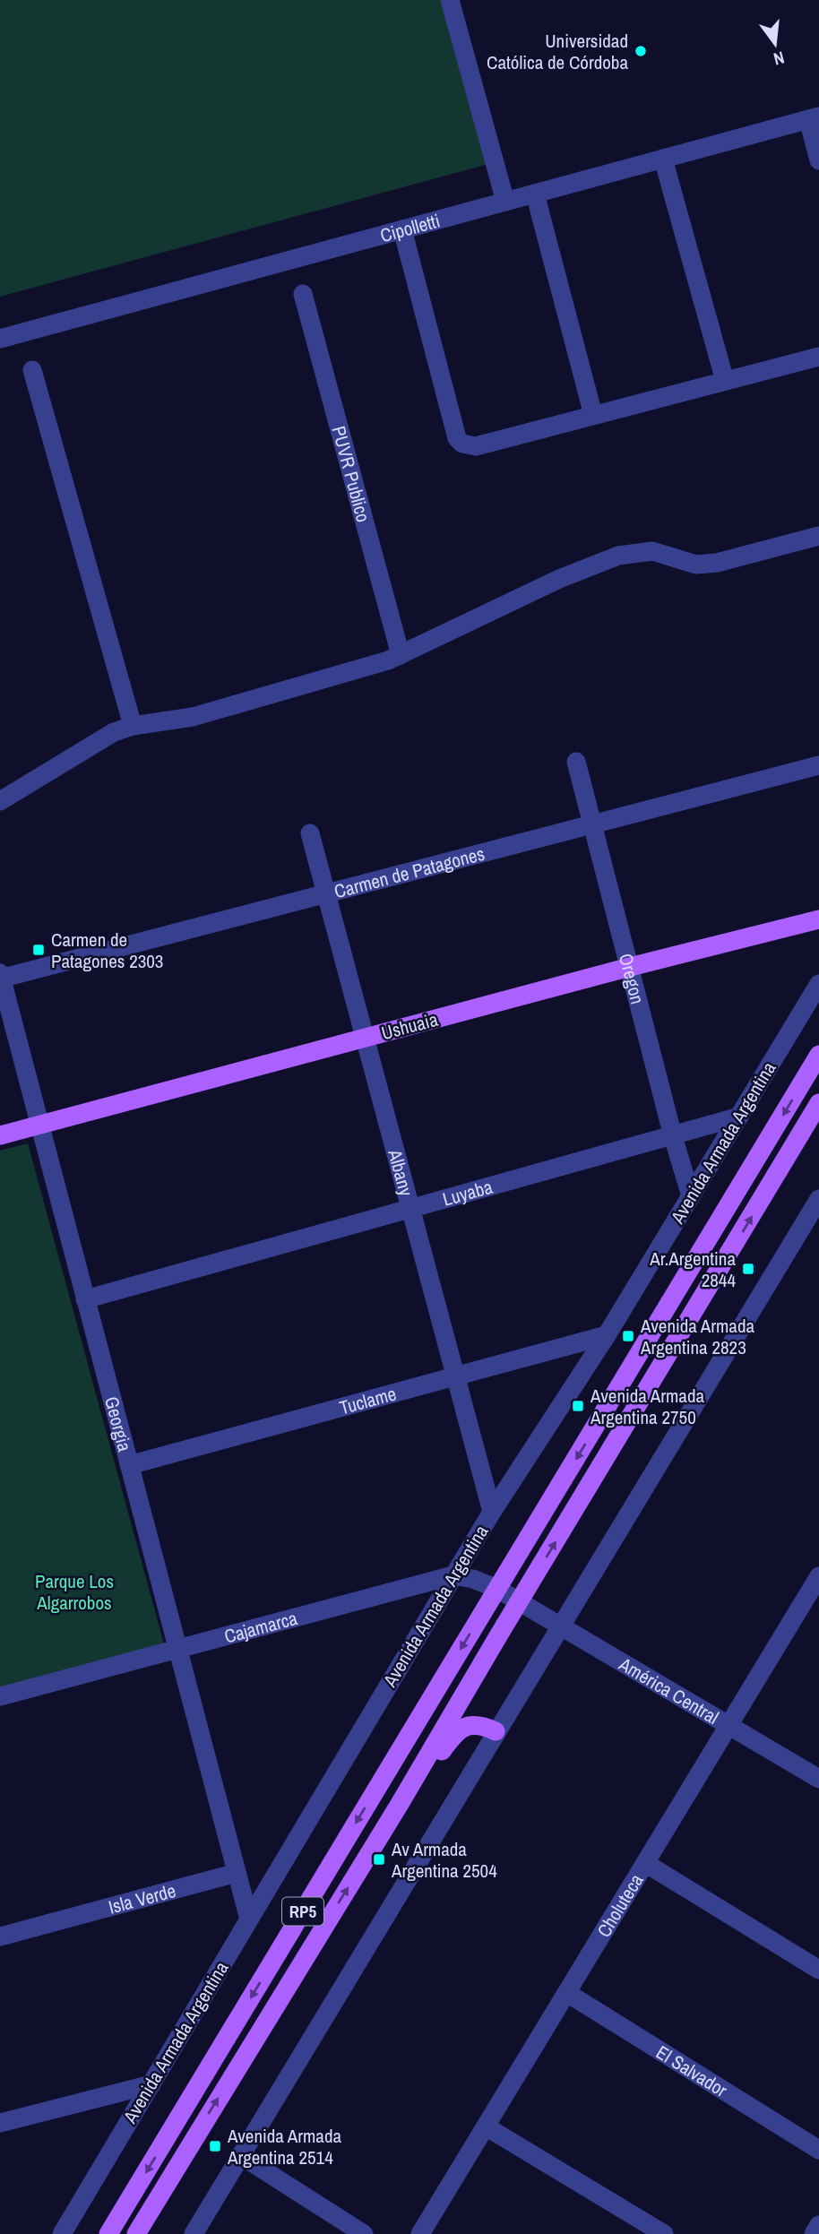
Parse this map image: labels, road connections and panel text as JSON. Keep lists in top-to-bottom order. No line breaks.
{"streets":{"main road":["Ushuaia","Avenida Armada Argentina","RP5"],"street":["Cipolletti","PUVR Publico","Carmen de Patagones","Oregon","Albany","Luyaba","Tuclame","Georgia","Cajamarca","América Central","Isla Verde","Choluteca","El Salvador"]},"crossings":[["Carmen de Patagones","Oregon"],["Carmen de Patagones","Albany"],["Carmen de Patagones","Georgia"],["Oregon","Ushuaia"],["Oregon","Avenida Armada Argentina"],["Oregon","Luyaba"],["Ushuaia","Albany"],["Ushuaia","Georgia"],["Avenida Armada Argentina","Albany"],["Avenida Armada Argentina","Luyaba"],["Avenida Armada Argentina","Tuclame"],["Avenida Armada Argentina","Cajamarca"],["Albany","Luyaba"],["Albany","Tuclame"],["Luyaba","Georgia"],["Tuclame","Georgia"],["Georgia","Cajamarca"],["Georgia","Isla Verde"],["Cajamarca","América Central"],["Cajamarca","RP5"],["América Central","Choluteca"],["América Central","RP5"],["Choluteca","El Salvador"]],"parks":["Parque Los Algarrobos"],"places":{"other":["Universidad Católica de Córdoba"],"transit":["Carmen de Patagones 2303","Ar.Argentina 2844","Avenida Armada Argentina 2823","Avenida Armada Argentina 2750","Av Armada Argentina 2504","Avenida Armada Argentina 2514"]},"north":"bottom"}
